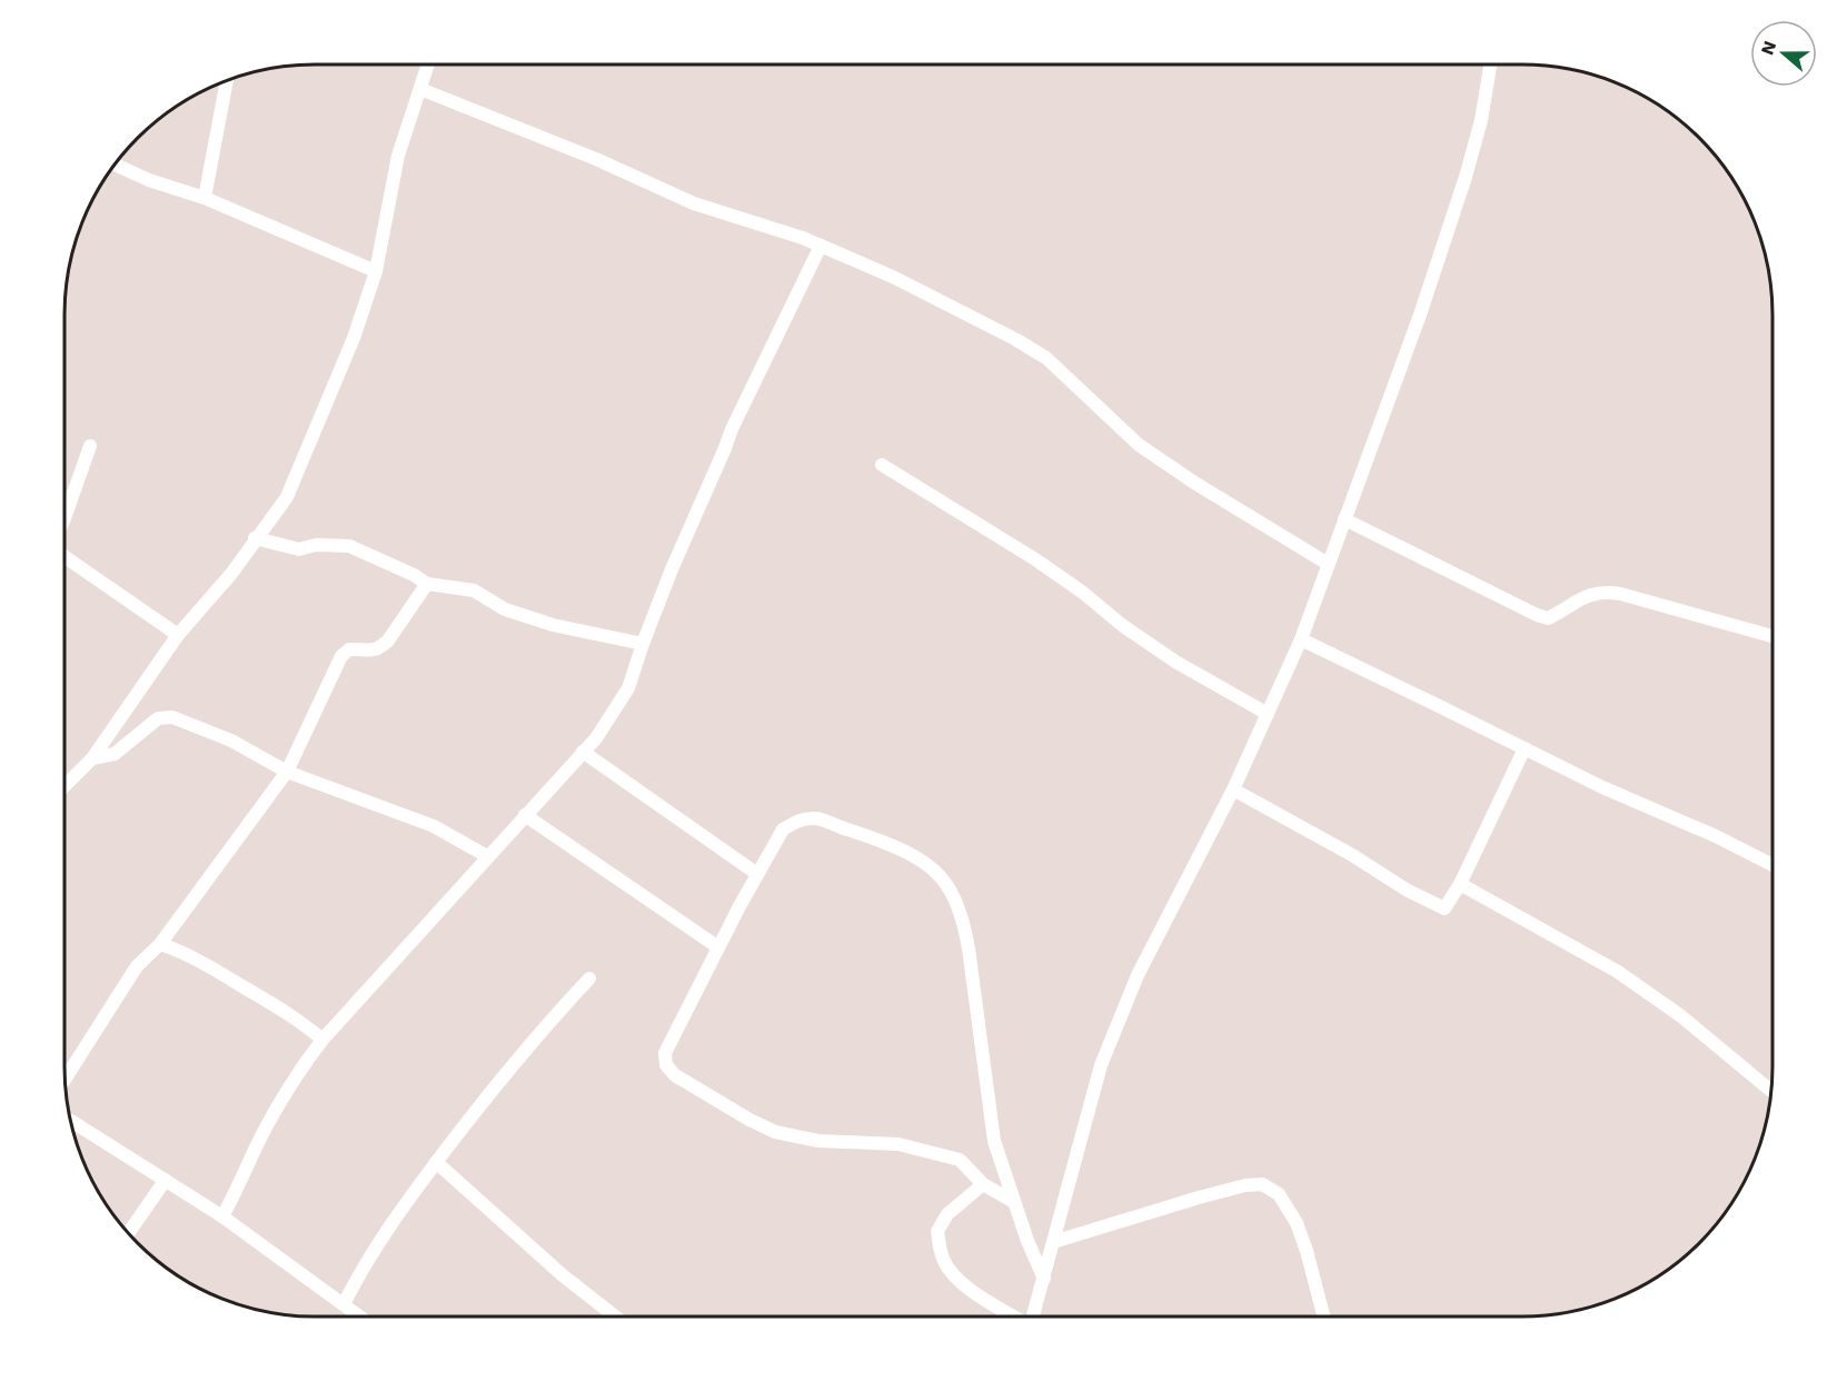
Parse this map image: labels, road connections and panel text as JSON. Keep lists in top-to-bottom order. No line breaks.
{"north":"left"}
